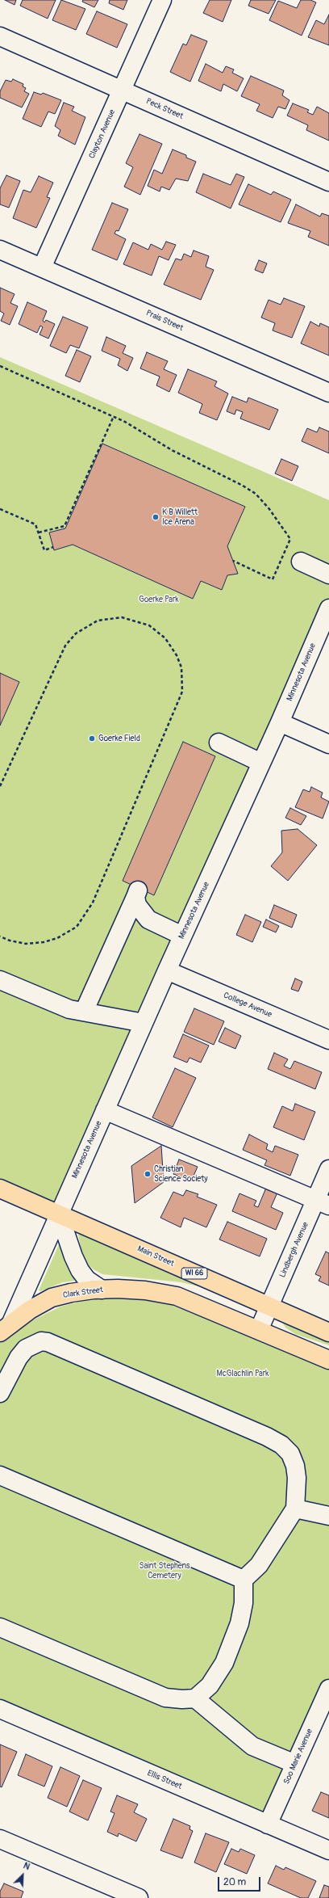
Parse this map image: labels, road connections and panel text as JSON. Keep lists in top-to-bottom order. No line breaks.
{"streets":{"main road":["Main Street","WI 66","Clark Street"],"street":["Peck Street","Clayton Avenue","Prais Street","Minnesota Avenue","College Avenue","Lindbergh Avenue","Soo Marie Avenue","Ellis Street"]},"crossings":[["Peck Street","Clayton Avenue"],["Clayton Avenue","Prais Street"],["Minnesota Avenue","College Avenue"],["Minnesota Avenue","Main Street"],["Minnesota Avenue","Clark Street"],["Lindbergh Avenue","Main Street"],["Lindbergh Avenue","Clark Street"],["Soo Marie Avenue","Ellis Street"]],"parks":["Goerke Park","McGlachlin Park","Saint Stephens Cemetery"],"places":["K B Willett Ice Arena","Goerke Field","Christian Science Society"],"scale_bar":"20 m","north":"top right"}
